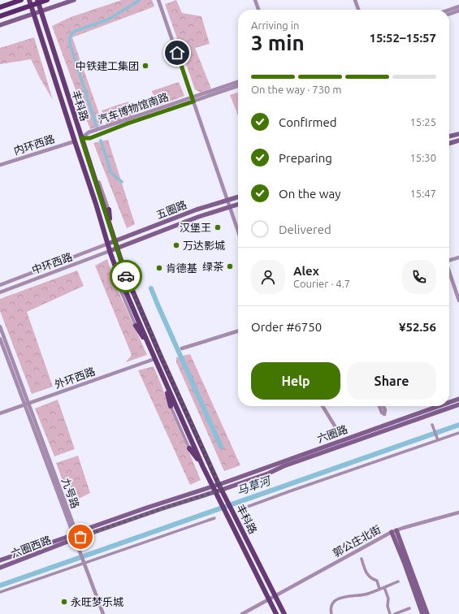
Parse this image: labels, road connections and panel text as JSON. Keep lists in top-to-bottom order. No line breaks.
{"streets":{"main road":["丰科路","五圈路","六圈路","六圈西路"],"street":["汽车博物馆南路","内环西路","中环西路","外环西路","九号路","郭公庄北街"]},"crossings":[["丰科路","汽车博物馆南路"],["丰科路","内环西路"],["丰科路","五圈路"],["丰科路","中环西路"],["丰科路","外环西路"],["丰科路","六圈路"],["丰科路","郭公庄北街"],["丰科路","六圈西路"],["五圈路","中环西路"],["外环西路","九号路"],["六圈路","六圈西路"],["九号路","六圈西路"]],"water":["马草河"],"places":["中铁建工集团","汉堡王","万达影城","绿茶","肯德基","永旺梦乐城"],"page":{"heading":["3 min","Arriving in","15:52–15:57"],"panel":["Alex","Courier · 4.7","Order #6750","¥52.56"],"bar":"On the way · 730 m","list":[["Confirmed","15:25"],["Preparing","15:30"],["On the way","15:47"],"Delivered"],"buttons":["Help","Share"]}}
